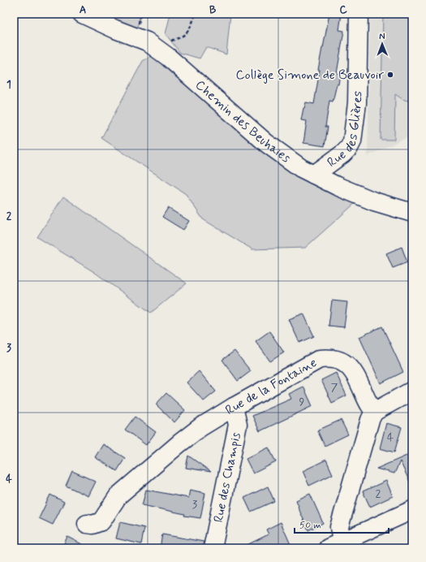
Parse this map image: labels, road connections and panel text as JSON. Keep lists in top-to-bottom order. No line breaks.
{"streets":{"street":["Chemin des Beuhaies","Rue des Glières","Rue de la Fontaine","Rue des Champis"]},"crossings":[["Chemin des Beuhaies","Rue des Glières"],["Rue de la Fontaine","Rue des Champis"]],"places":["Collège Simone de Beauvoir"],"house_numbers":["7","9","4","2","3"],"scale_bar":"50 m","north":"top","grid":{"columns":["A","B","C"],"rows":["1","2","3","4"]}}
